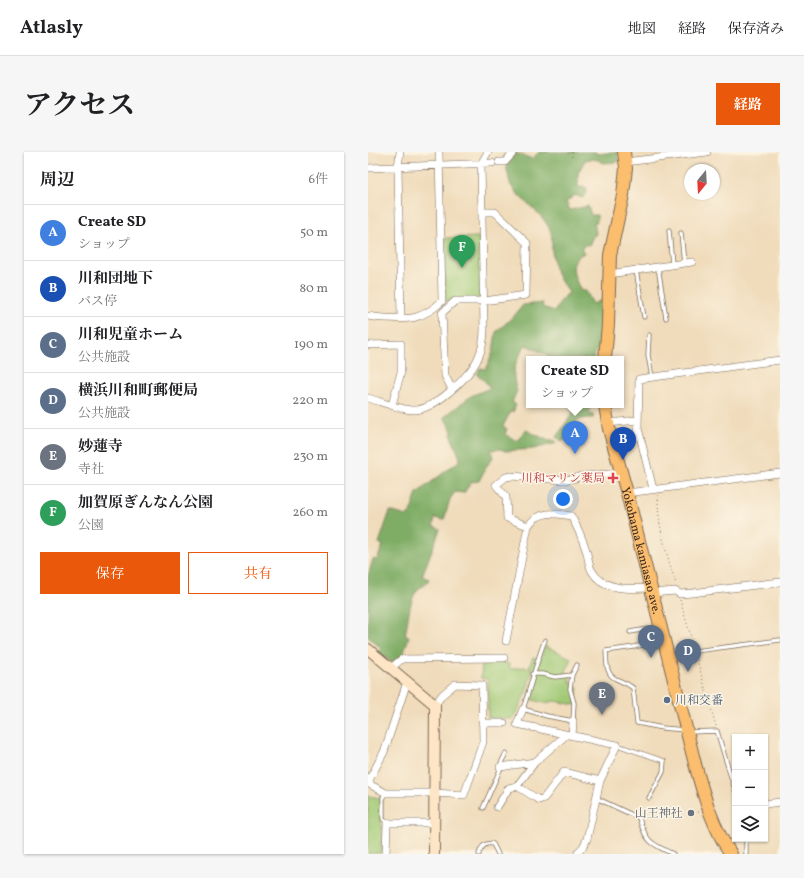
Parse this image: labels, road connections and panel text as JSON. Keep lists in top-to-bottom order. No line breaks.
{"streets":{"main road":["Yokohama kamiasao ave."]},"places":{"health":["川和マリン薬局"],"other":["川和交番","山王神社"]},"north":"bottom","page":{"header":"Atlasly","nav":["地図","経路","保存済み"],"title":"アクセス","buttons":["経路",["保存","共有"]],"heading":["周辺","6件"],"list":[{"mark":"A","name":"Create SD","note":"ショップ","value":"50 m"},{"mark":"B","name":"川和団地下","note":"バス停","value":"80 m"},{"mark":"C","name":"川和児童ホーム","note":"公共施設","value":"190 m"},{"mark":"D","name":"横浜川和町郵便局","note":"公共施設","value":"220 m"},{"mark":"E","name":"妙蓮寺","note":"寺社","value":"230 m"},{"mark":"F","name":"加賀原ぎんなん公園","note":"公園","value":"260 m"}],"pins":["F","A","B","C","D","E"],"popup":["Create SD","ショップ"],"map_buttons":["+","−"]}}
